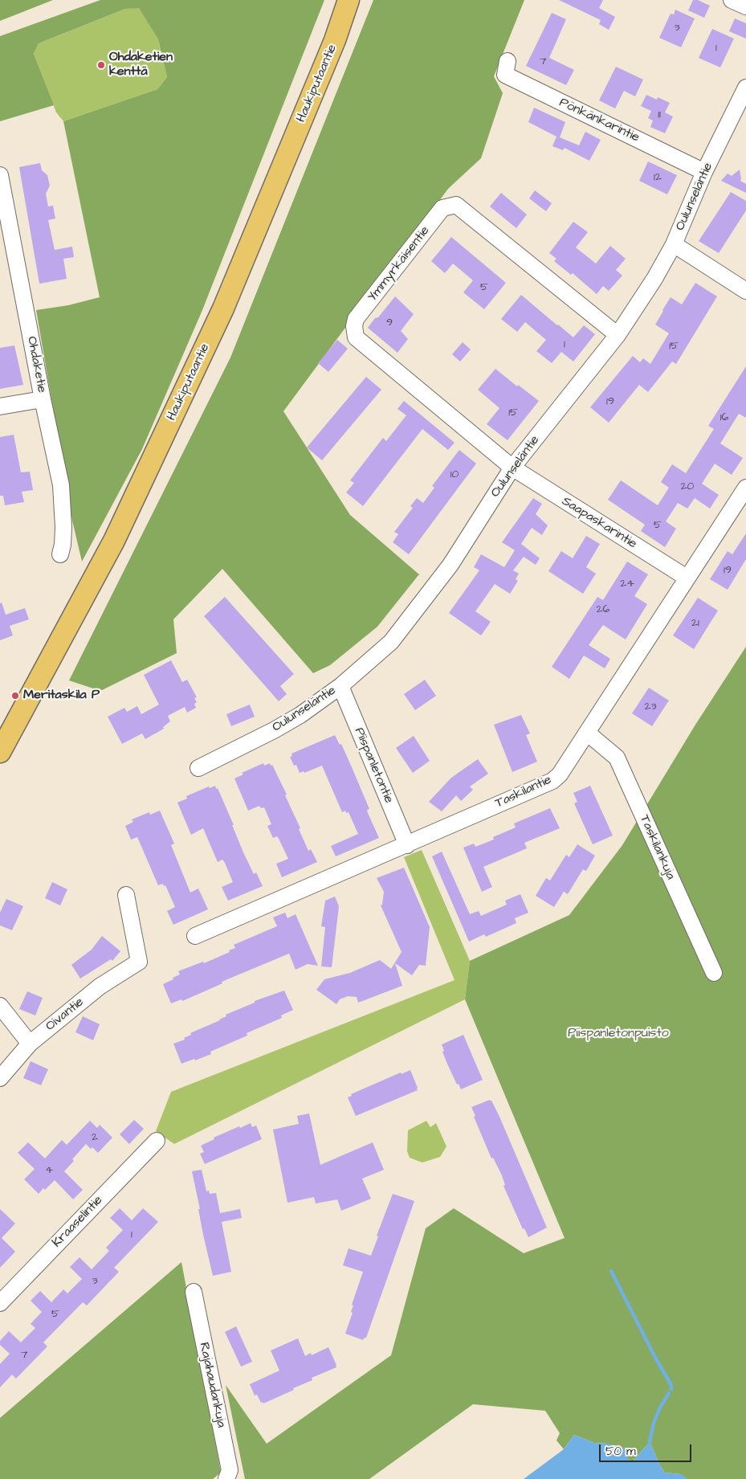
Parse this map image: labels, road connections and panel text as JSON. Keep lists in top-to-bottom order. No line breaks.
{"streets":{"main road":["Haukiputaantie"],"street":["Pönkänkarintie","Oulunseläntie","Ymmyrkäisentie","Ohdaketie","Saapaskarintie","Piispanletontie","Taskilantie","Taskilankuja","Oivantie","Kraaselintie","Rajahaudankuja"]},"crossings":[["Pönkänkarintie","Oulunseläntie"],["Oulunseläntie","Ymmyrkäisentie"],["Oulunseläntie","Saapaskarintie"],["Oulunseläntie","Piispanletontie"],["Ymmyrkäisentie","Saapaskarintie"],["Saapaskarintie","Taskilantie"],["Piispanletontie","Taskilantie"],["Taskilantie","Taskilankuja"]],"parks":["Piispanletonpuisto"],"places":["Ohdaketien kenttä","Meritaskila P"],"house_numbers":["3","1","7","11","12","5","9","1","15","19","15","16","10","20","5","19","24","26","21","23","2","4","1","3","5","7"],"scale_bar":"50 m"}
